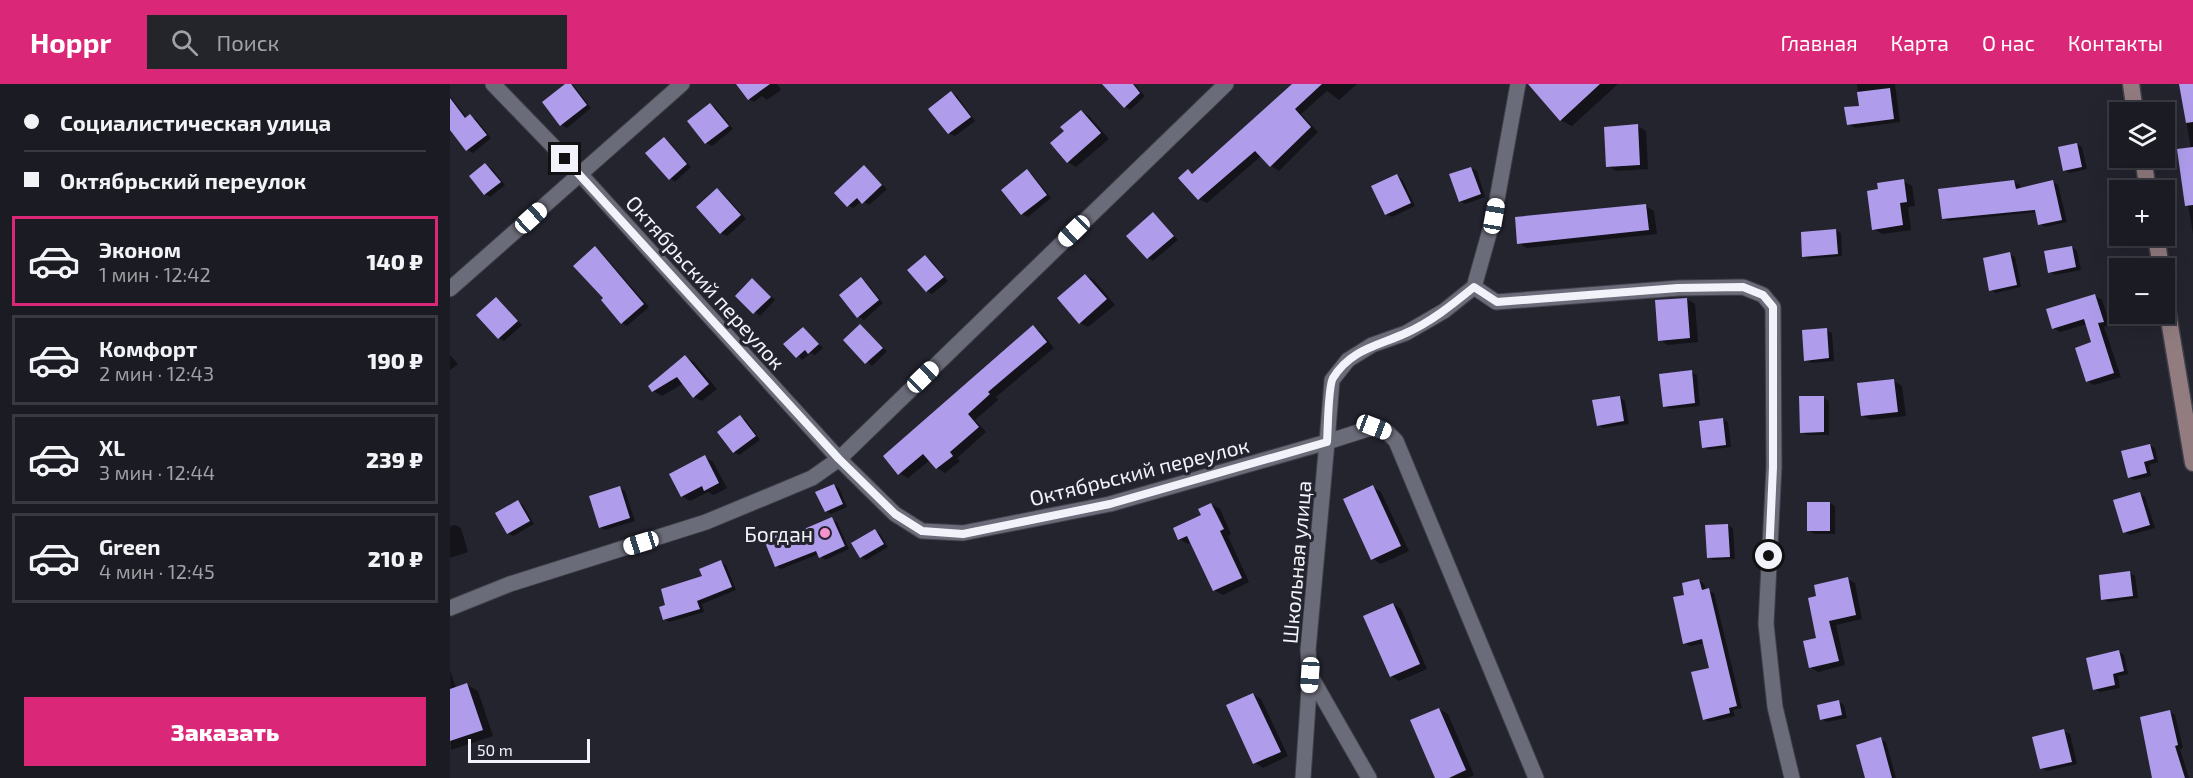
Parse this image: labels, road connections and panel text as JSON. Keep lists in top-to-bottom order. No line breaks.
{"streets":{"street":["Октябрьский переулок","Школьная улица"]},"crossings":[["Октябрьский переулок","Школьная улица"]],"places":["Богдан"],"scale_bar":"50 m","page":{"header":"Hoppr","search":"Поиск","nav":["Главная","Карта","О нас","Контакты"],"banner":["Социалистическая улица","Октябрьский переулок"],"map_buttons":["+","−"],"list":[{"name":"Эконом","note":"1 мин · 12:42","value":"140 ₽"},{"name":"Комфорт","note":"2 мин · 12:43","value":"190 ₽"},{"name":"XL","note":"3 мин · 12:44","value":"239 ₽"},{"name":"Green","note":"4 мин · 12:45","value":"210 ₽"}],"buttons":"Заказать","scale":"50 m"}}
